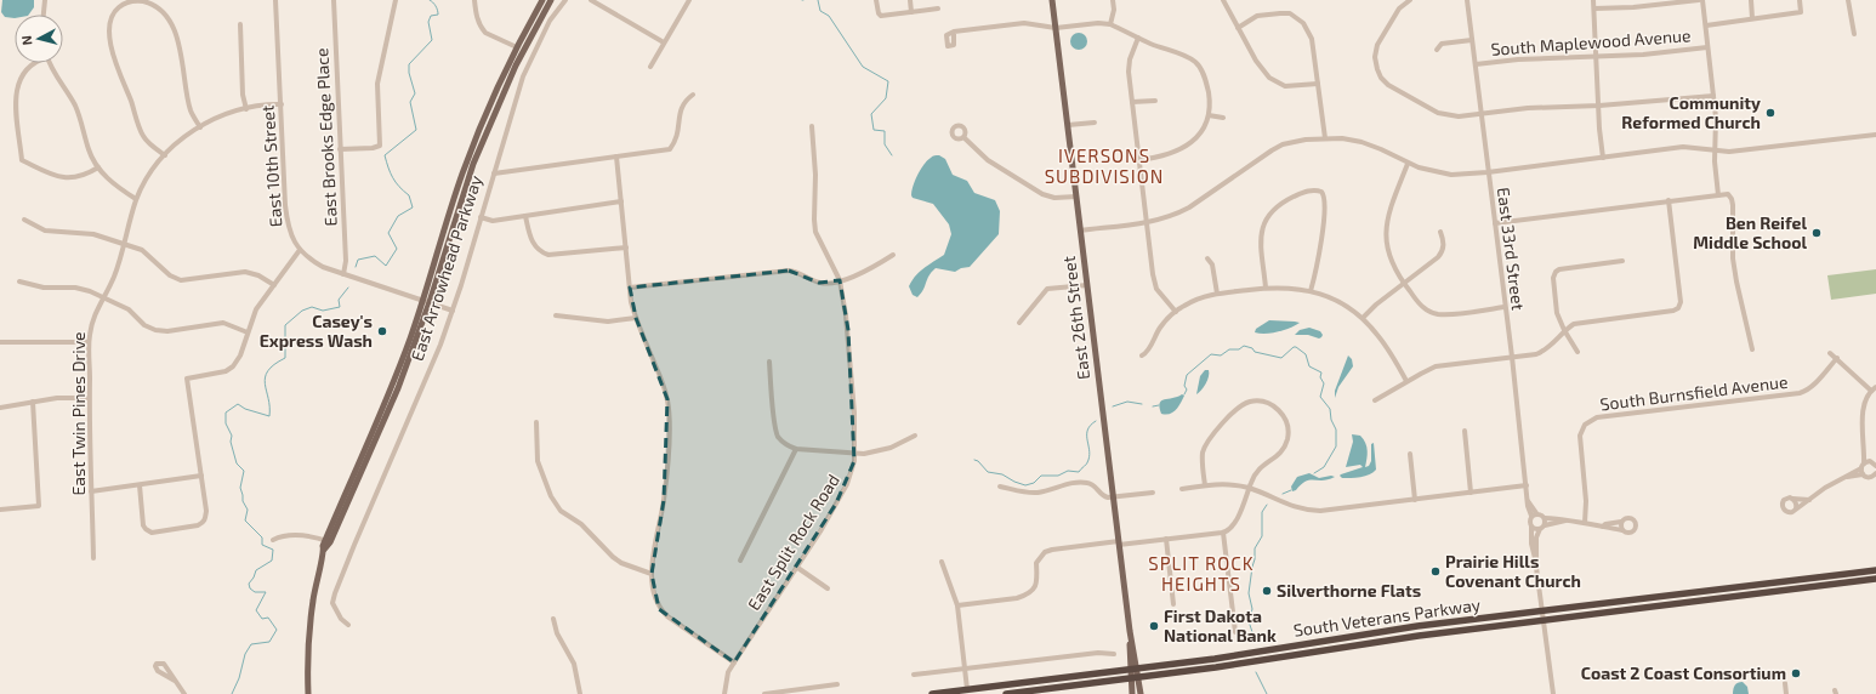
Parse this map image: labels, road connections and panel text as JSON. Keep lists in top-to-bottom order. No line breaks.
{"streets":{"highway":["South Veterans Parkway"],"main road":["East Arrowhead Parkway","East 26th Street"],"street":["South Maplewood Avenue","East Brooks Edge Place","East 10th Street","East 33rd Street","South Burnsfield Avenue","East Twin Pines Drive","East Split Rock Road"]},"crossings":[["South Maplewood Avenue","East 33rd Street"],["East Brooks Edge Place","East 10th Street"],["East 10th Street","East Arrowhead Parkway"],["East 10th Street","East Twin Pines Drive"],["East 33rd Street","South Veterans Parkway"],["East 26th Street","South Veterans Parkway"]],"districts":["IVERSONS SUBDIVISION","SPLIT ROCK HEIGHTS"],"places":["Community Reformed Church","Ben Reifel Middle School","Casey's Express Wash","Prairie Hills Covenant Church","Silverthorne Flats","First Dakota National Bank","Coast 2 Coast Consortium"],"north":"left"}
